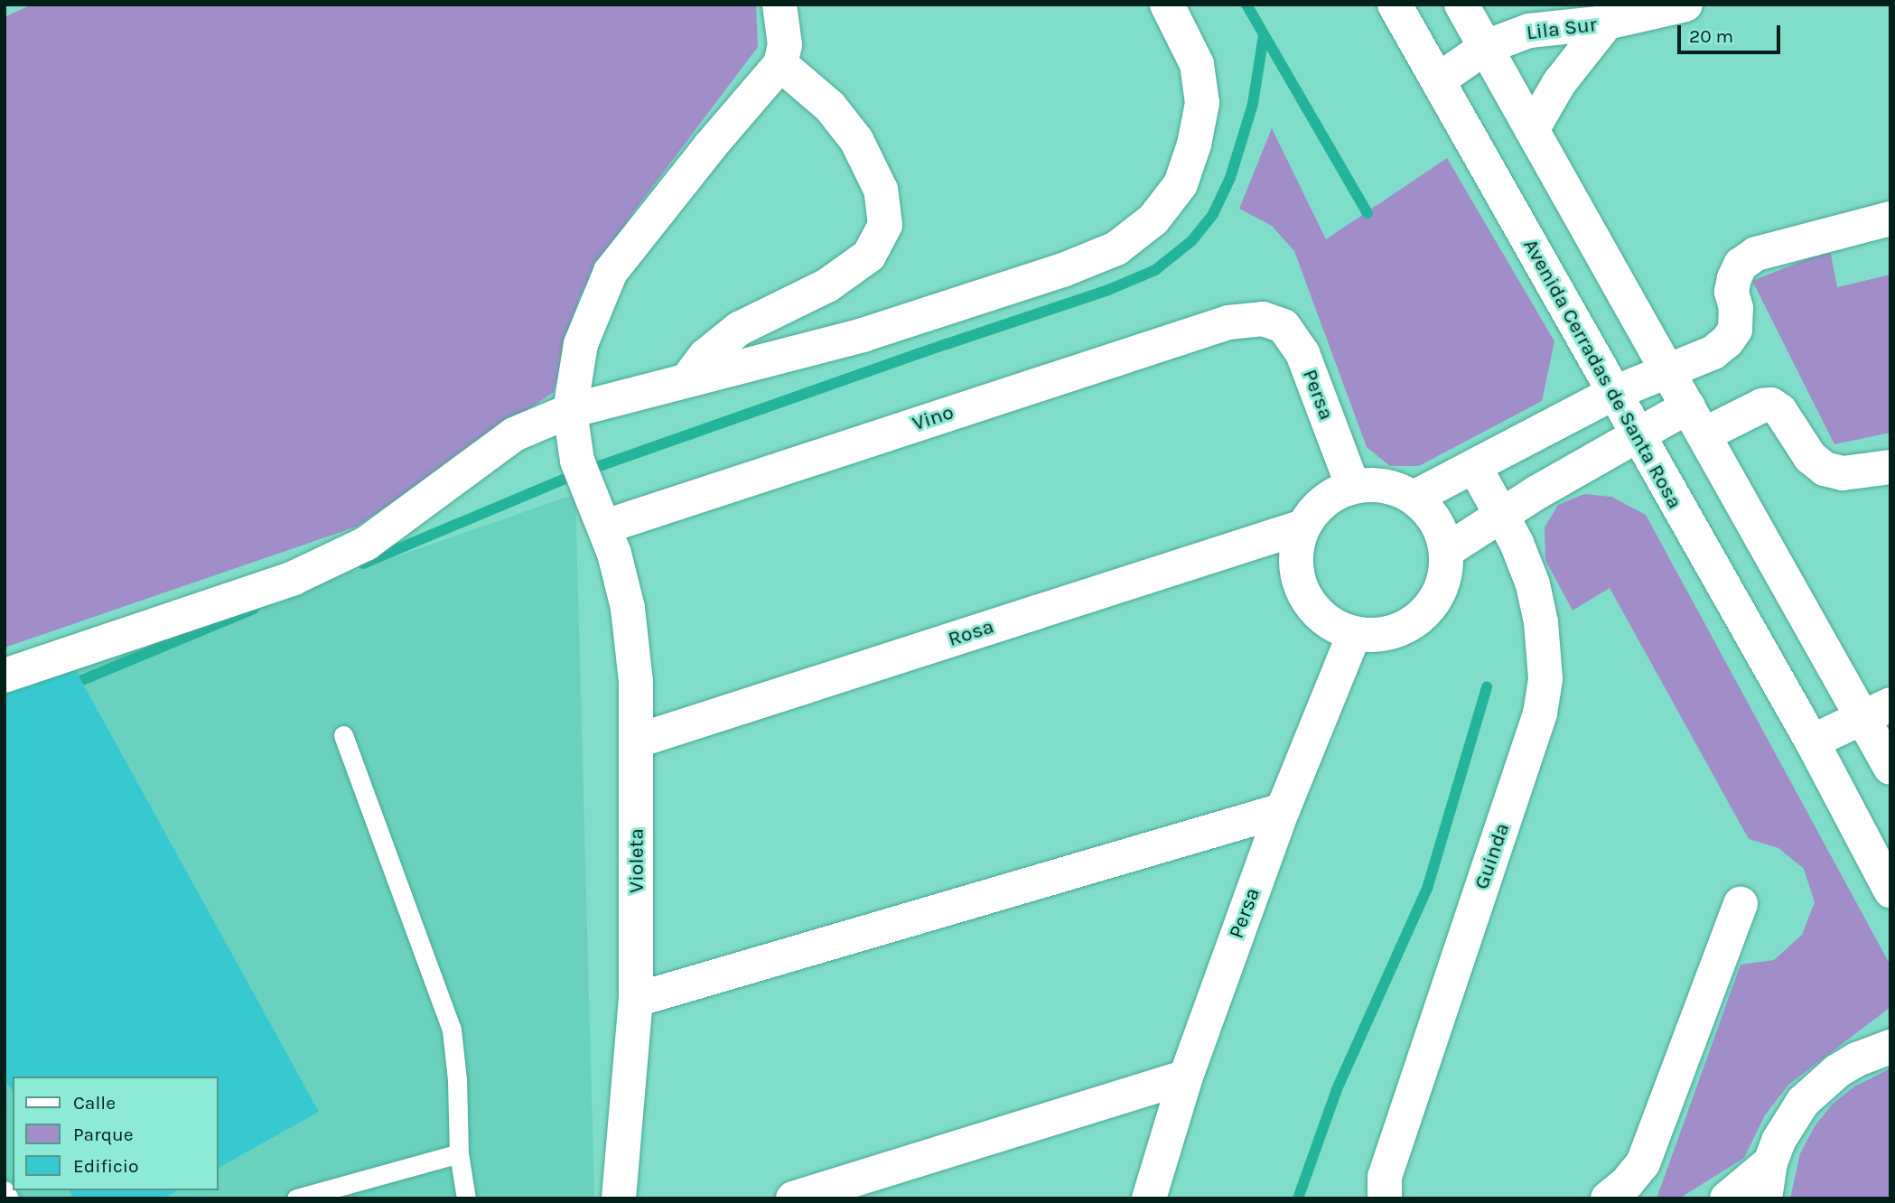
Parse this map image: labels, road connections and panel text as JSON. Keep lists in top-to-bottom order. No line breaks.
{"streets":{"street":["Lila Sur","Avenida Cerradas de Santa Rosa","Persa","Vino","Rosa","Guinda","Violeta"]},"crossings":[["Lila Sur","Avenida Cerradas de Santa Rosa"],["Persa","Vino"],["Persa","Rosa"],["Vino","Violeta"],["Rosa","Violeta"]],"legend":["Calle","Parque","Edificio"],"scale_bar":"20 m"}
